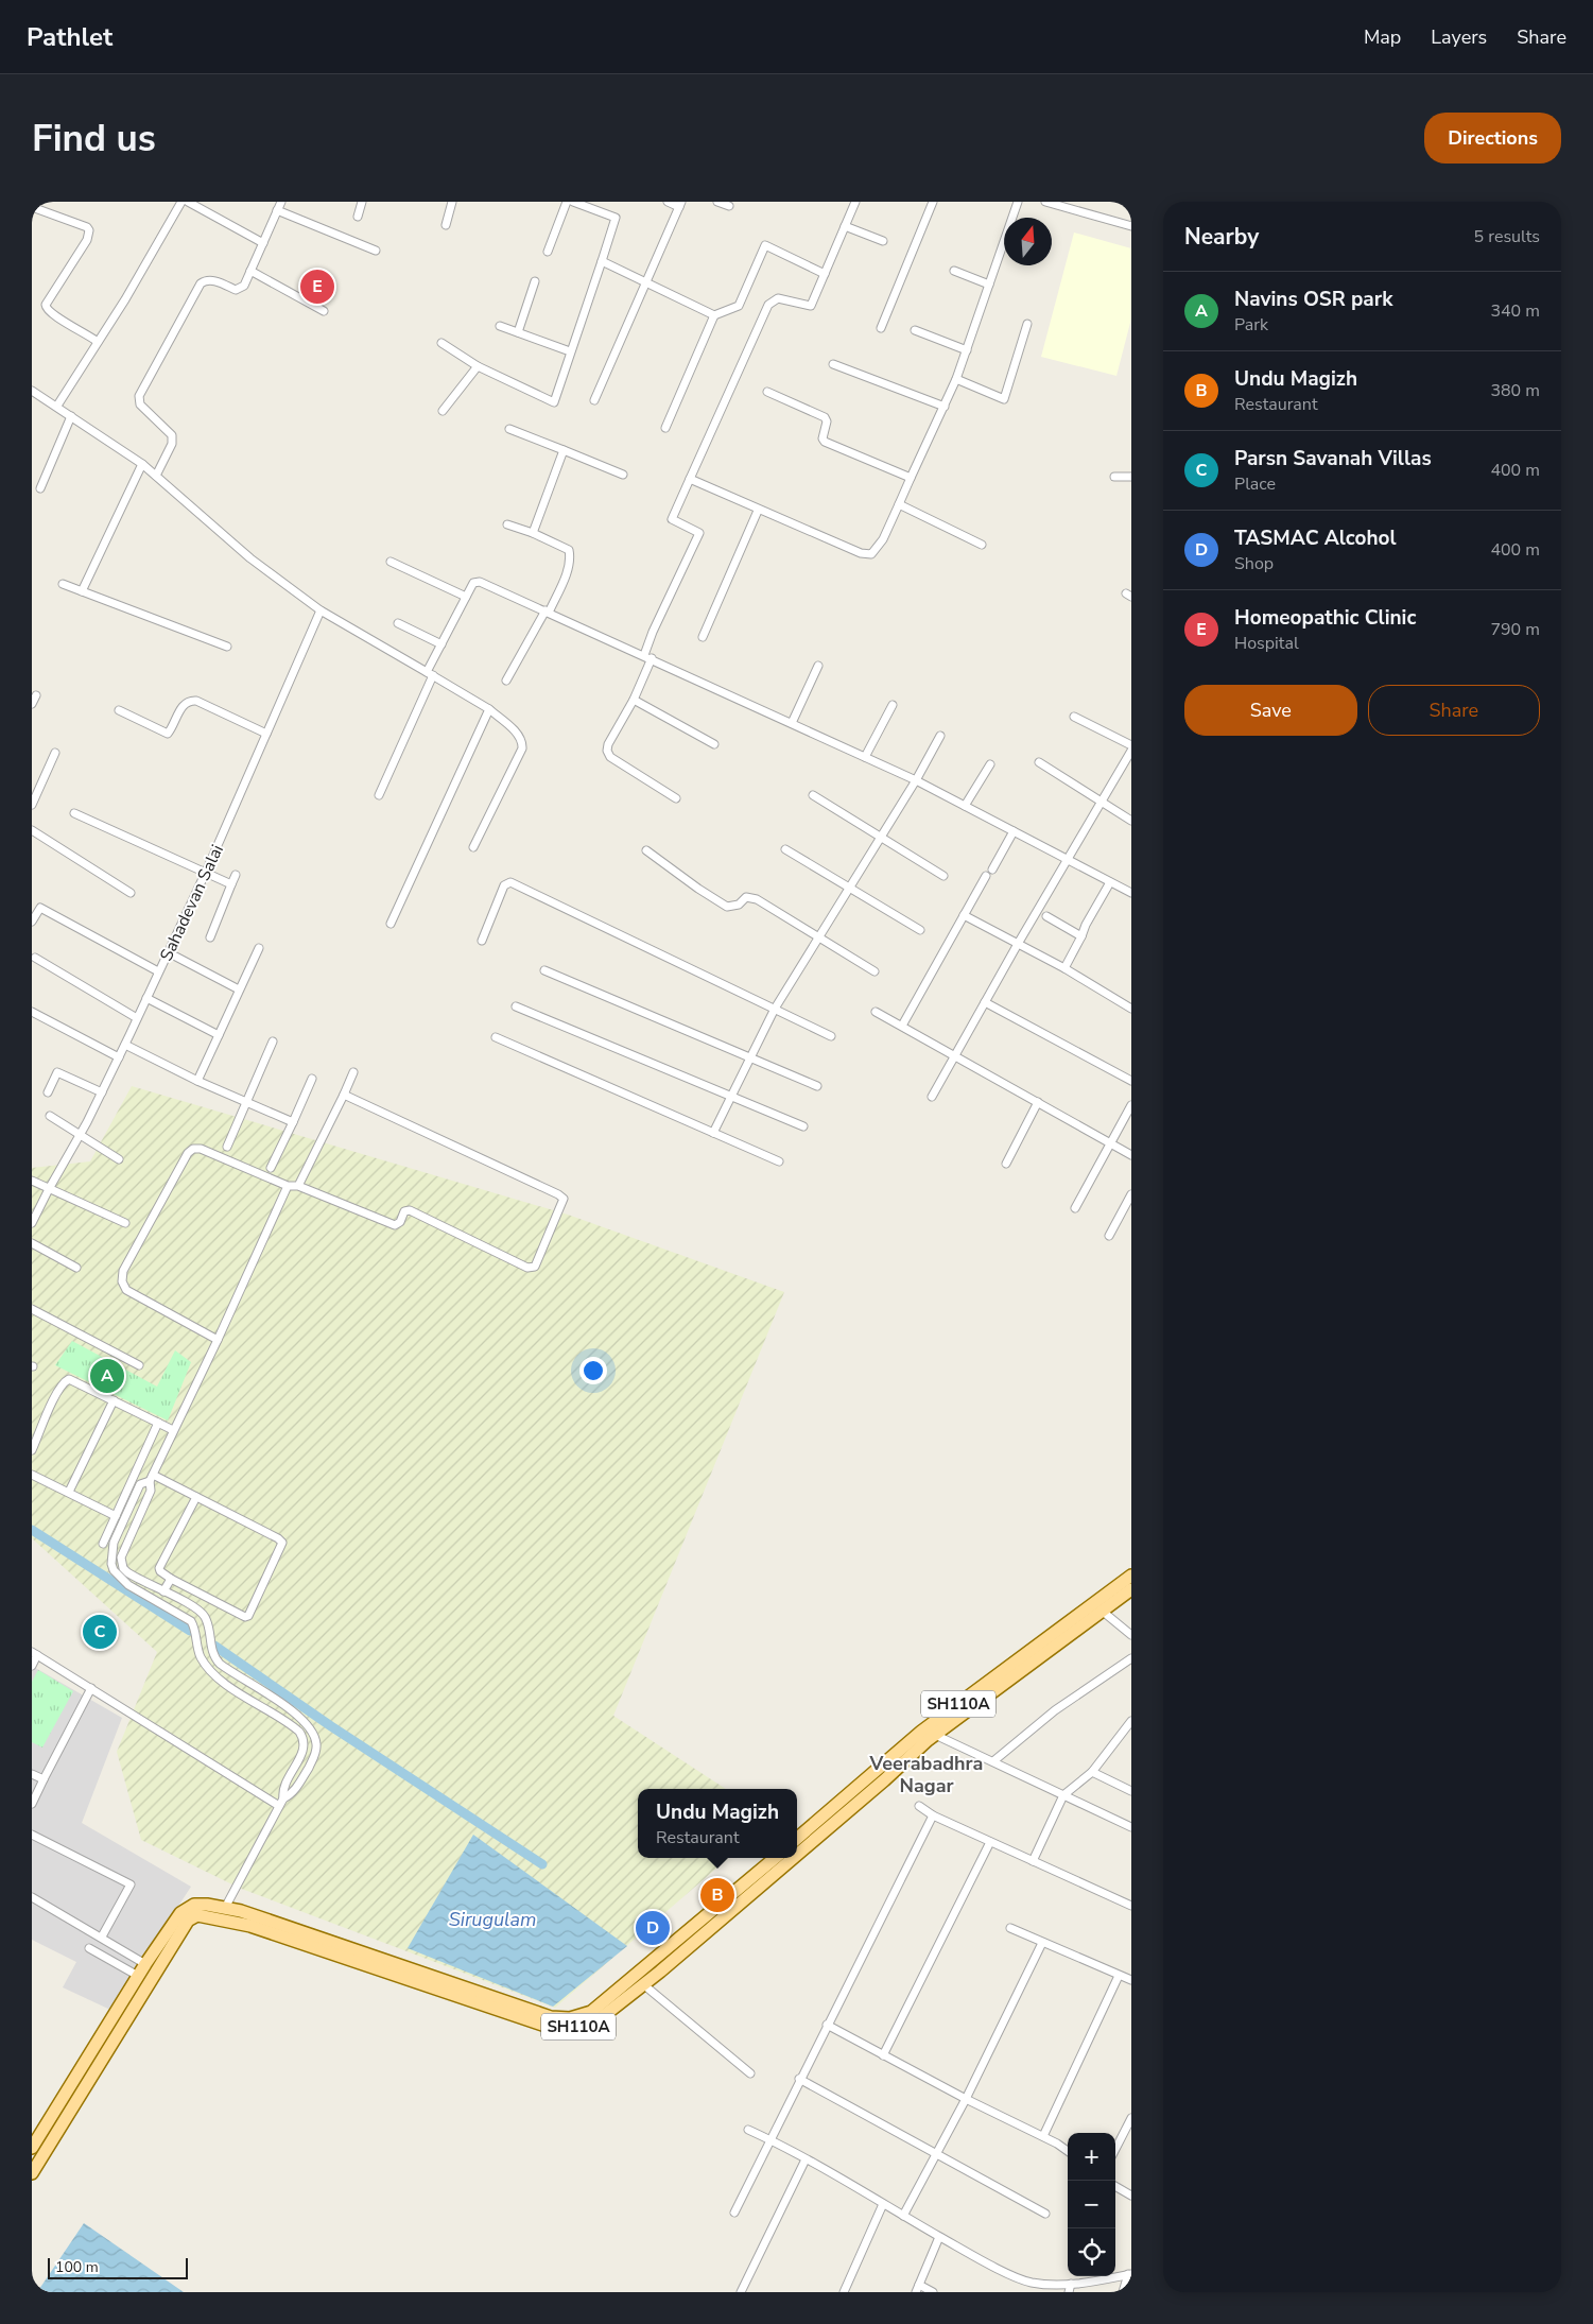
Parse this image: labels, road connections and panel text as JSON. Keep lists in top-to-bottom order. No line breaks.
{"streets":{"main road":["SH110A"],"street":["Sahadevan Salai"]},"districts":["Veerabadhra Nagar"],"water":["Sirugulam"],"scale_bar":"100 m","north":"top","page":{"header":"Pathlet","nav":["Map","Layers","Share"],"buttons":["Directions",["Save","Share"]],"title":"Find us","heading":["Nearby","5 results"],"pins":["E","A","C","B","D"],"list":[{"mark":"A","name":"Navins OSR park","note":"Park","value":"340 m"},{"mark":"B","name":"Undu Magizh","note":"Restaurant","value":"380 m"},{"mark":"C","name":"Parsn Savanah Villas","note":"Place","value":"400 m"},{"mark":"D","name":"TASMAC Alcohol","note":"Shop","value":"400 m"},{"mark":"E","name":"Homeopathic Clinic","note":"Hospital","value":"790 m"}],"popup":["Undu Magizh","Restaurant"],"map_buttons":["+","−"],"scale":"100 m"}}
